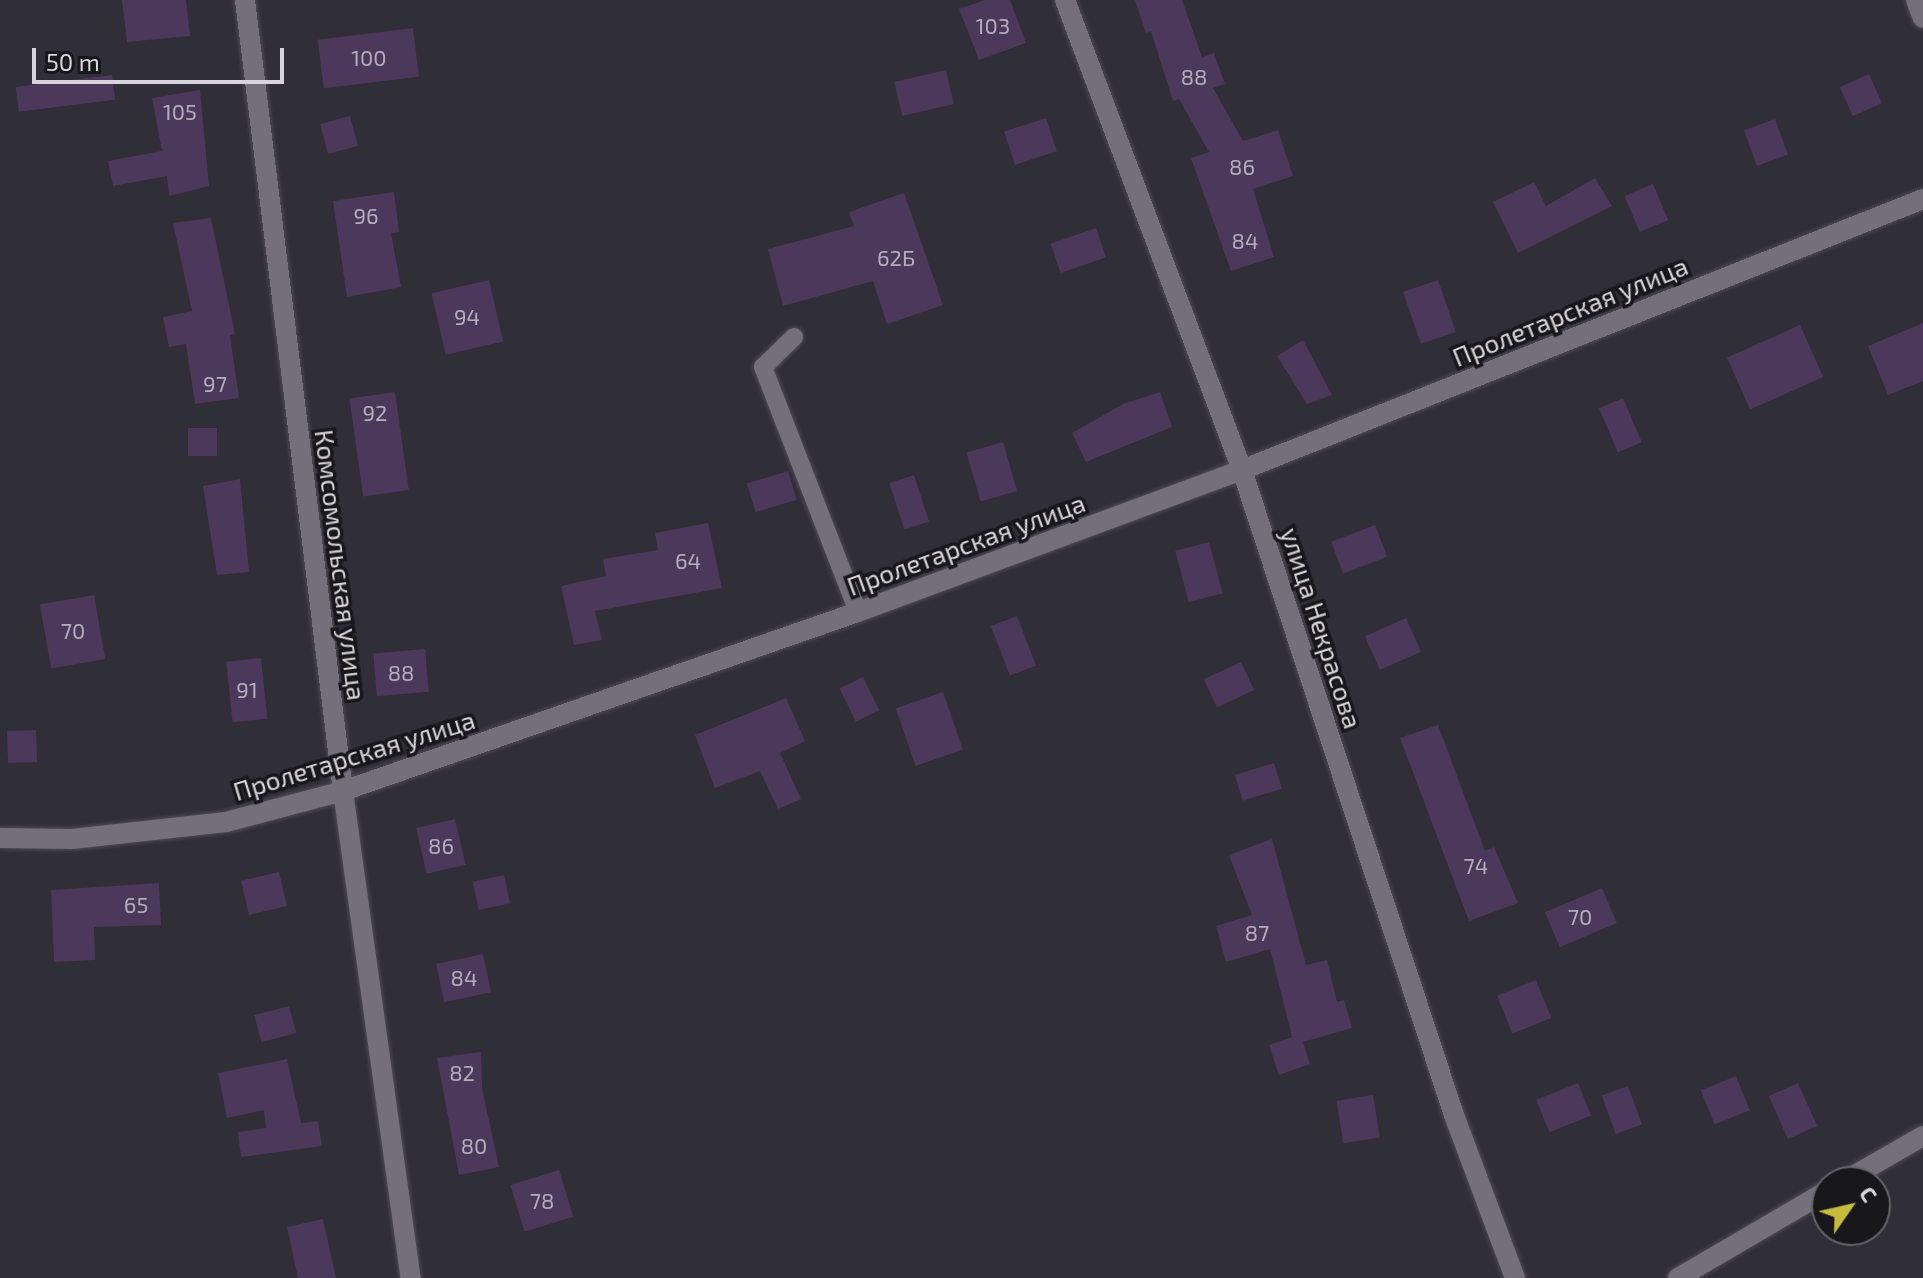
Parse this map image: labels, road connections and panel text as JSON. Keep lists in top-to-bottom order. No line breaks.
{"streets":{"street":["Пролетарская улица","Комсомольская улица","улица Некрасова"]},"crossings":[["Пролетарская улица","Комсомольская улица"],["Пролетарская улица","улица Некрасова"]],"house_numbers":["103","100","88","105","86","96","84","62Б","94","97","92","64","70","88","91","86","74","65","70","87","84","82","80","78"],"scale_bar":"50 m","north":"top right"}
